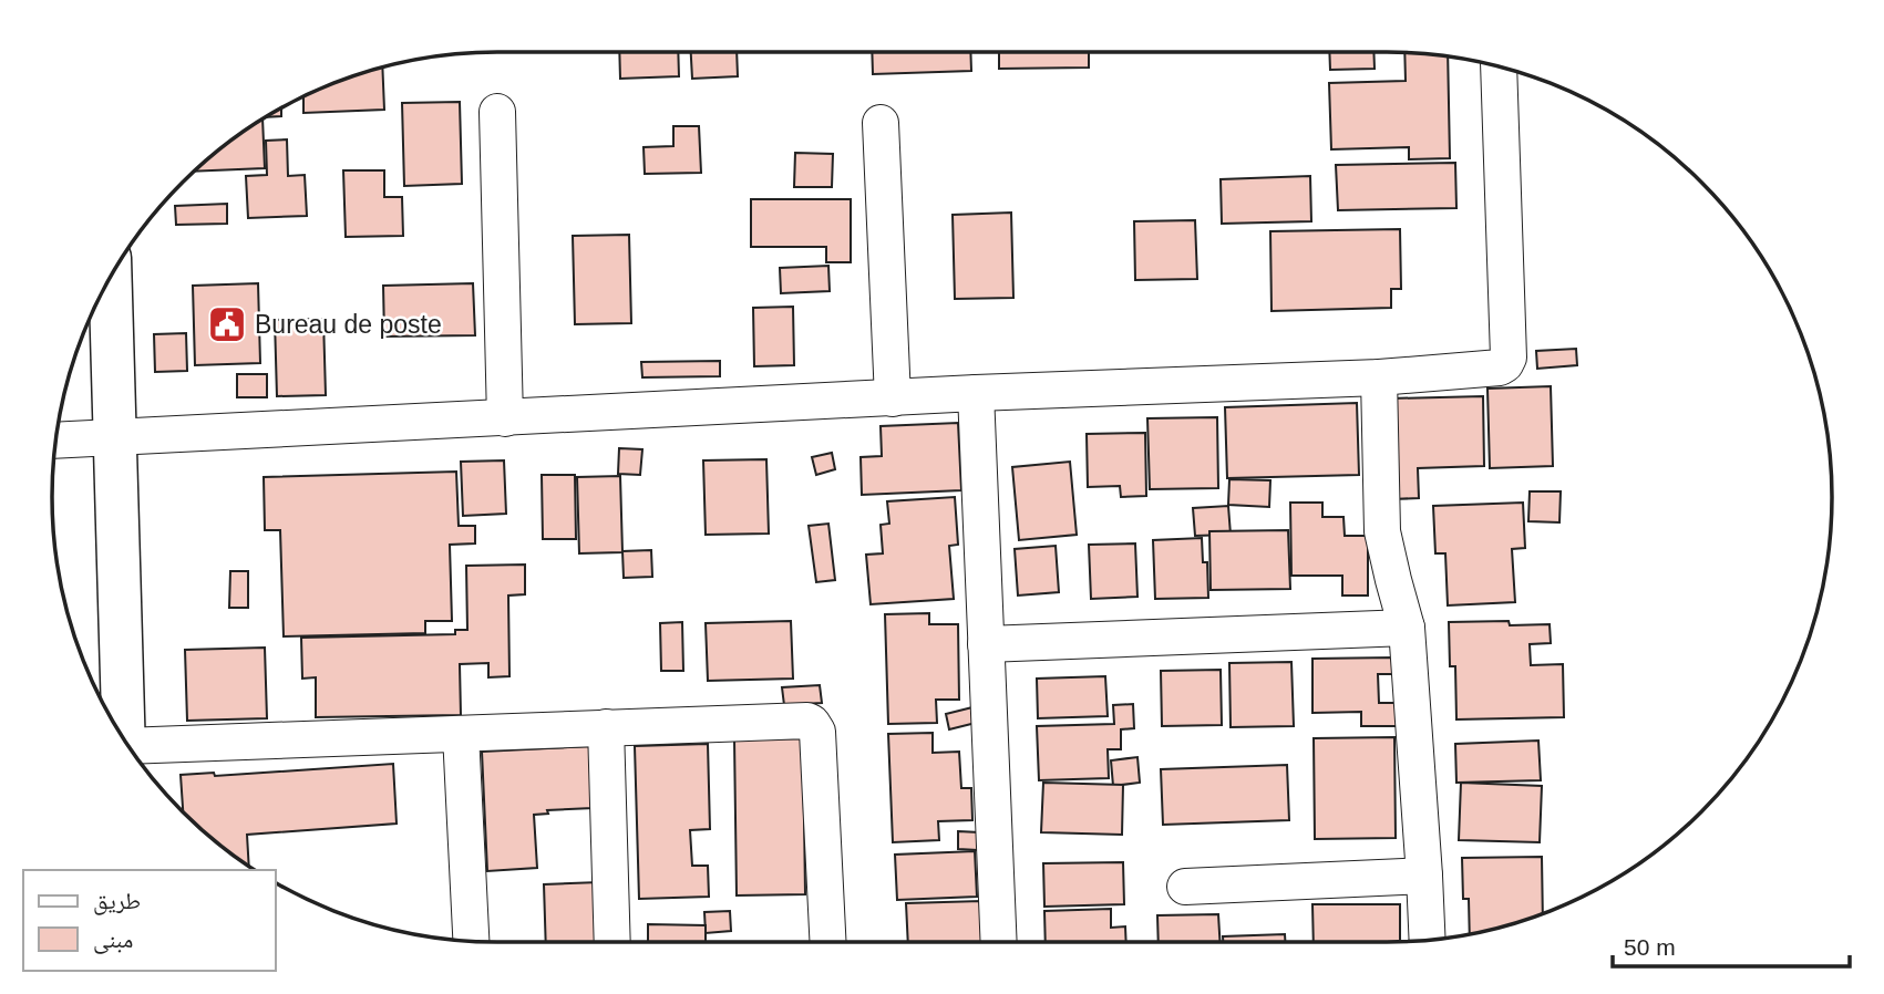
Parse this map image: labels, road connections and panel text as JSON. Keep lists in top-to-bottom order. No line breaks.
{"places":{"public building":["Bureau de poste"]},"legend":["طريق","مبنى"],"scale_bar":"50 m"}
